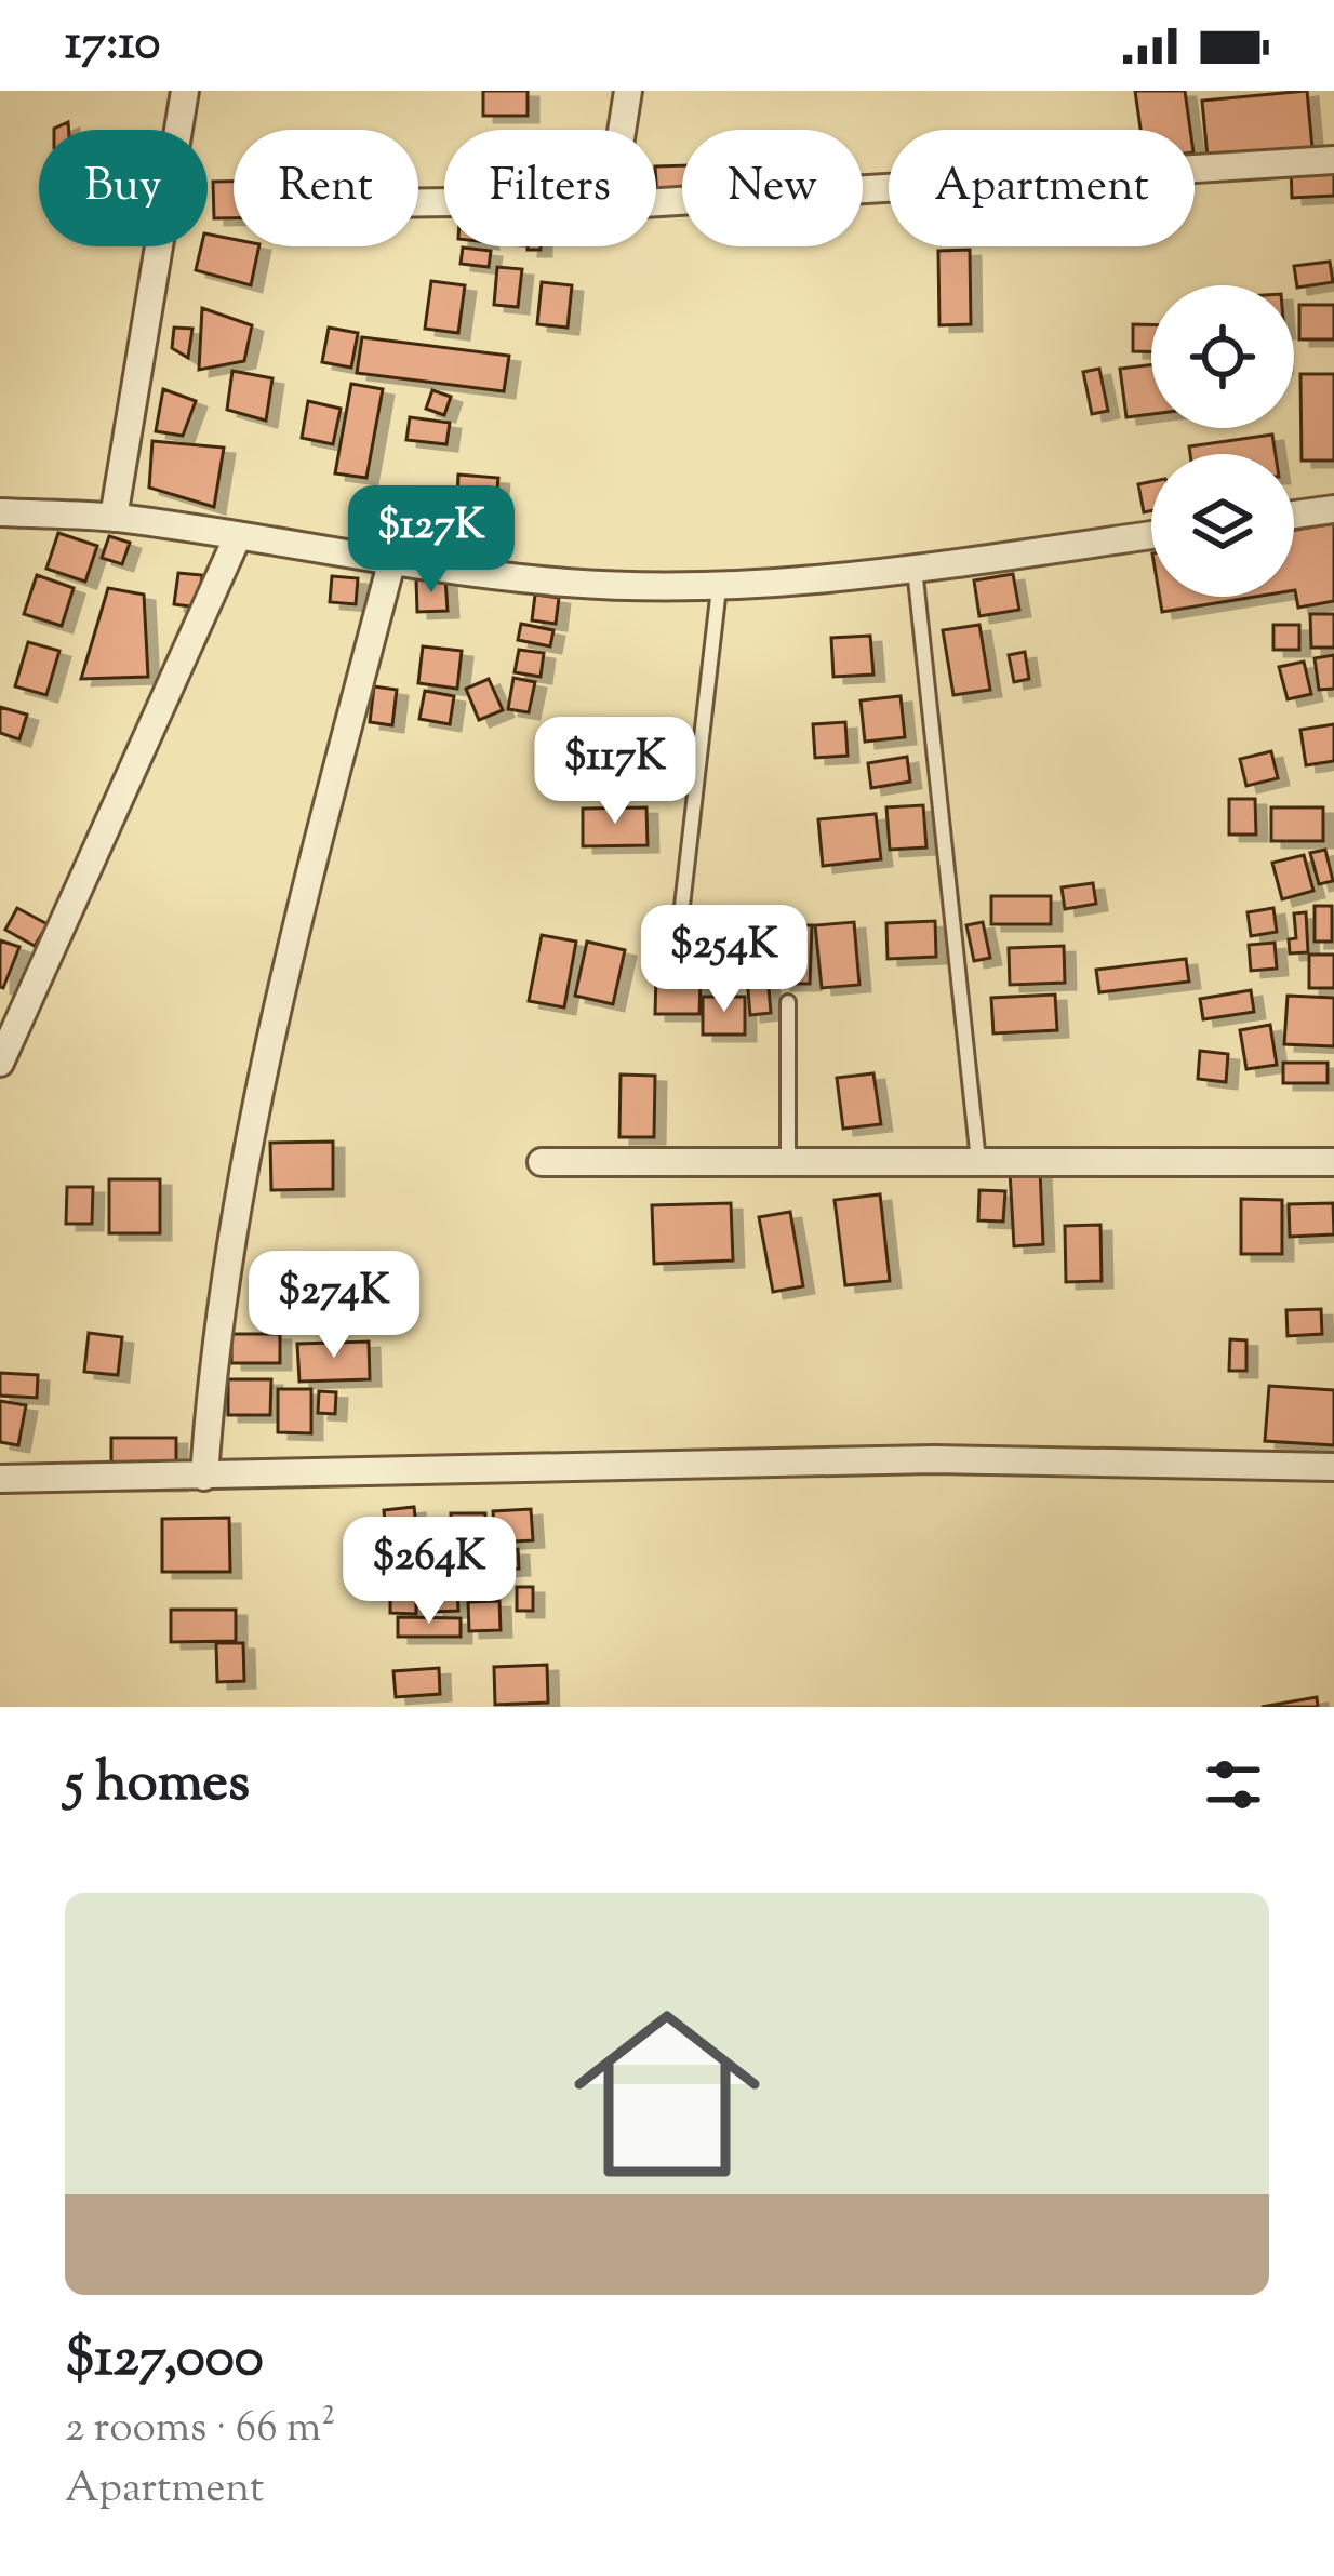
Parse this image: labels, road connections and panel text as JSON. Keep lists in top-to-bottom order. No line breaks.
{"page":{"status":"17:10","chip":["Buy","Rent","Filters","New","Apartment"],"price":["$127K","$117K","$254K","$274K","$264K"],"heading":"5 homes","list":[{"name":"$127,000","note":"2 rooms · 66 m² · Apartment"}]}}
